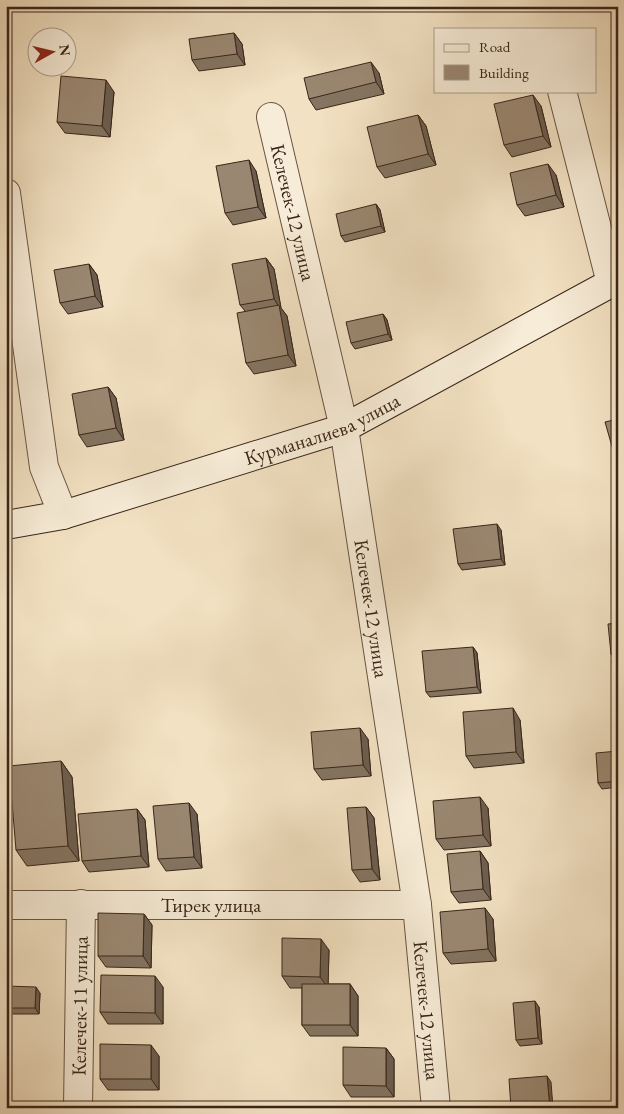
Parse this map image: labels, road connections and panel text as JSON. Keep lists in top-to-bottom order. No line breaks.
{"streets":{"street":["Келечек-12 улица","Курманалиева улица","Тирек улица","Келечек-11 улица"]},"crossings":[["Келечек-12 улица","Курманалиева улица"],["Келечек-12 улица","Тирек улица"],["Тирек улица","Келечек-11 улица"]],"legend":["Road","Building"],"north":"right"}
